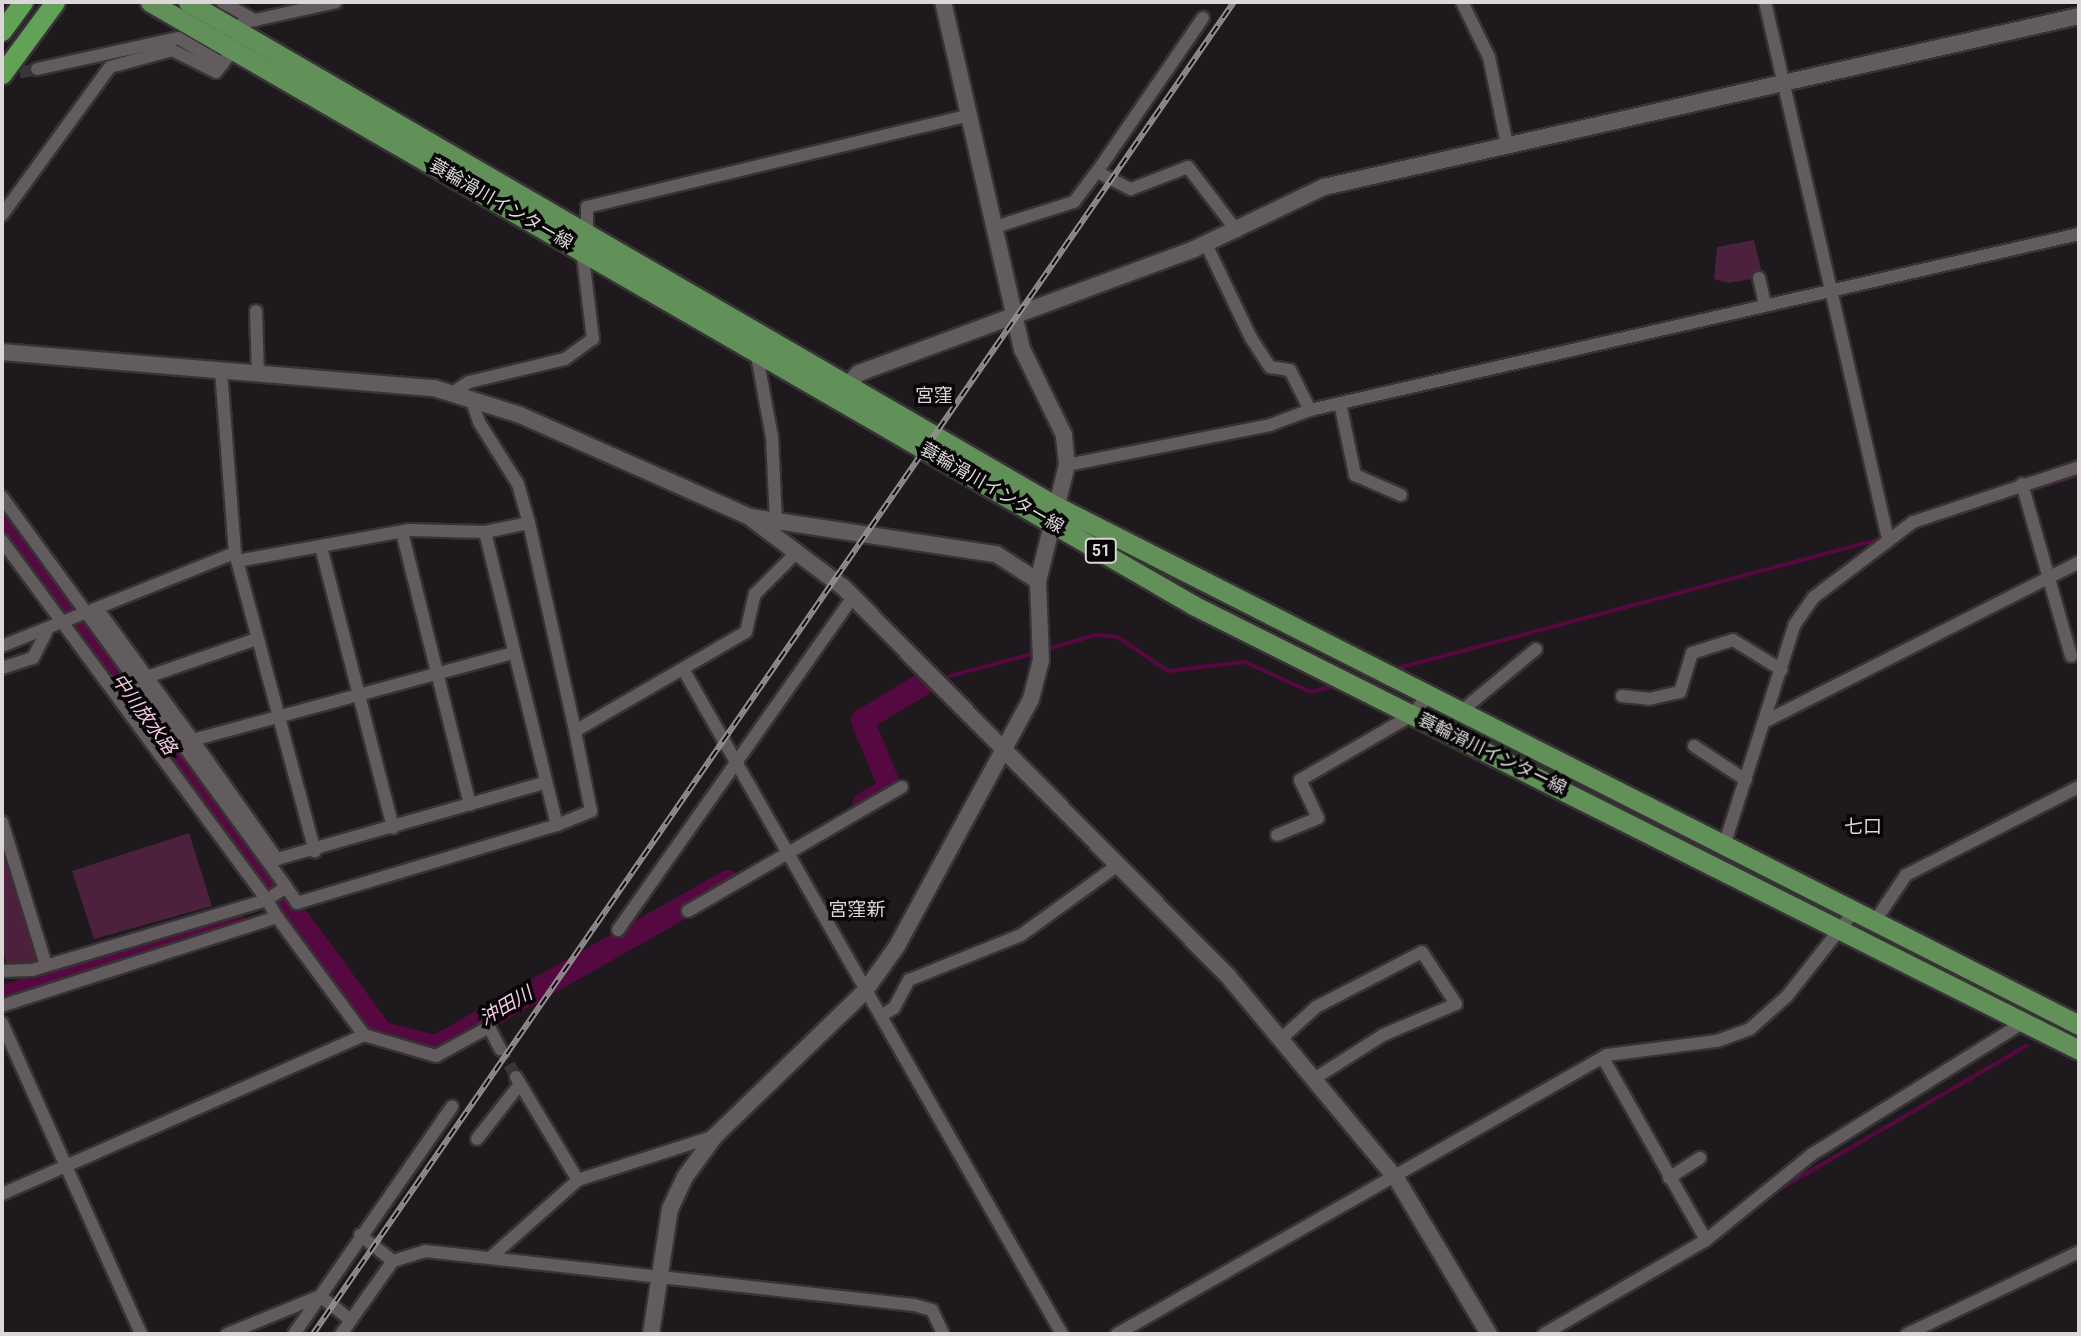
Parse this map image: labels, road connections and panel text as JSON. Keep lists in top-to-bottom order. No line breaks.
{"streets":{"main road":["蓑輪滑川インター線","51"]},"districts":["宮窪","七口","宮窪新"],"water":["中川放水路","沖田川"]}
